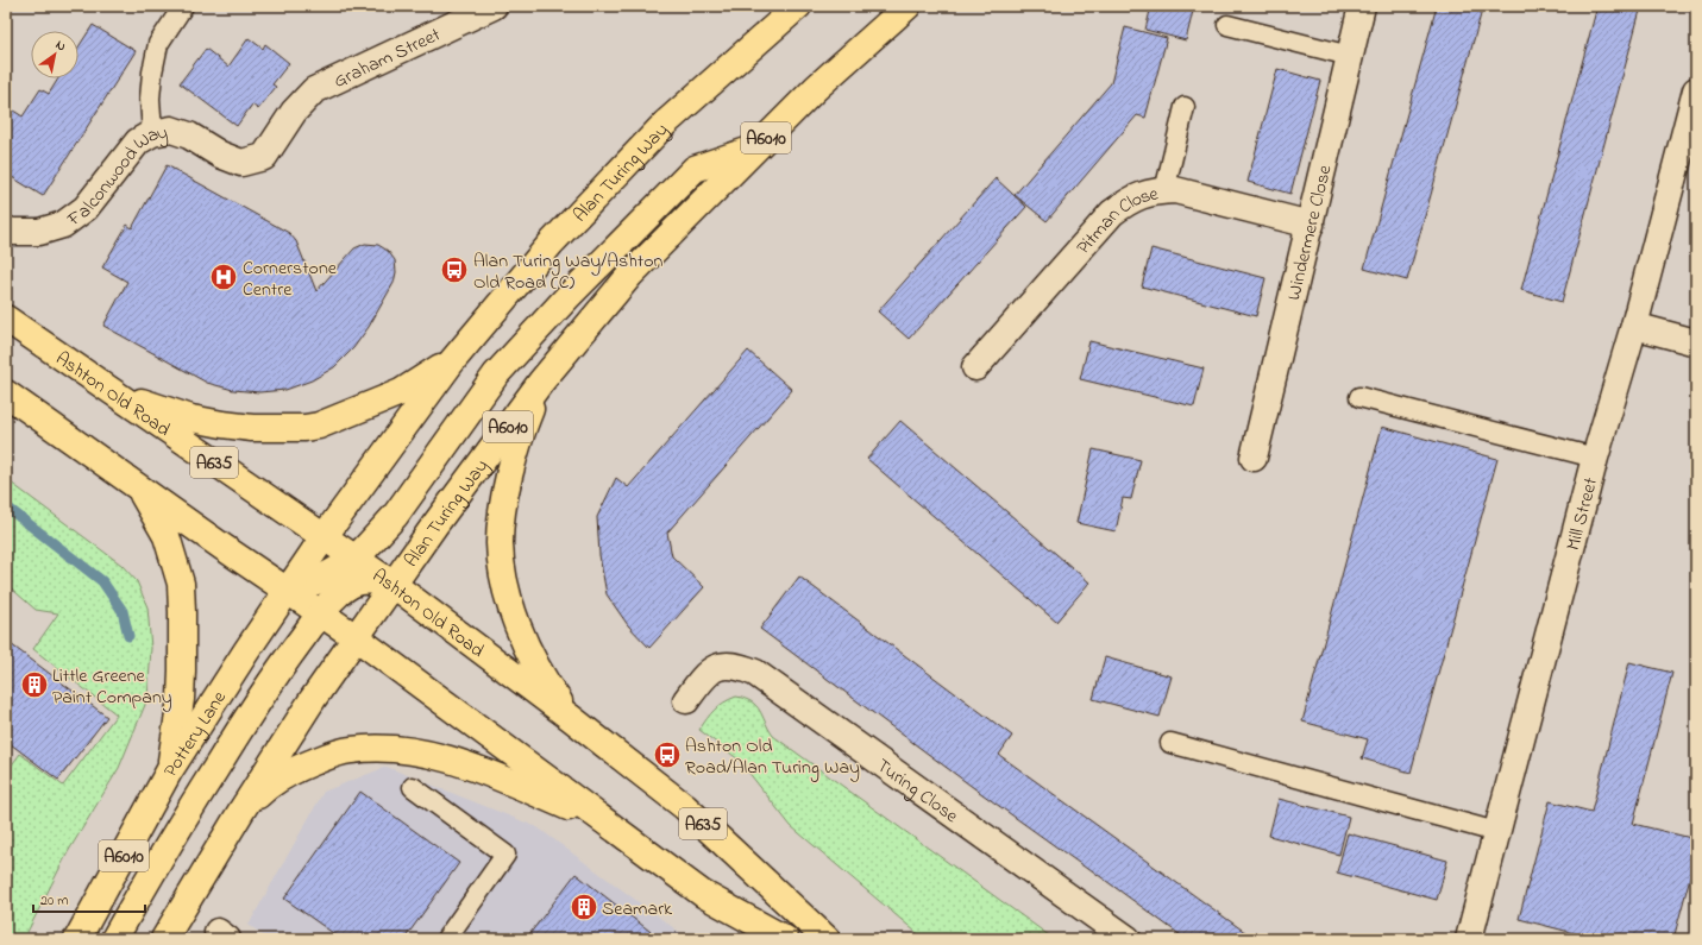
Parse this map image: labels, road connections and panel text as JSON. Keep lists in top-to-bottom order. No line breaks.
{"streets":{"highway":["A6010","Alan Turing Way","Ashton Old Road","A635","Pottery Lane"],"street":["Graham Street","Falconwood Way","Pitman Close","Windermere Close","Mill Street","Turing Close"]},"crossings":[["Graham Street","Falconwood Way"],["A6010","Alan Turing Way"],["A6010","Ashton Old Road"],["Alan Turing Way","Ashton Old Road"],["Alan Turing Way","Pottery Lane"],["Pitman Close","Windermere Close"],["Ashton Old Road","Pottery Lane"]],"places":{"bus stop":["Alan Turing Way/Ashton Old Road (C)","Ashton Old Road/Alan Turing Way"],"hospital":["Cornerstone Centre"],"building":["Little Greene Paint Company","Seamark"]},"scale_bar":"20 m","north":"top right"}
